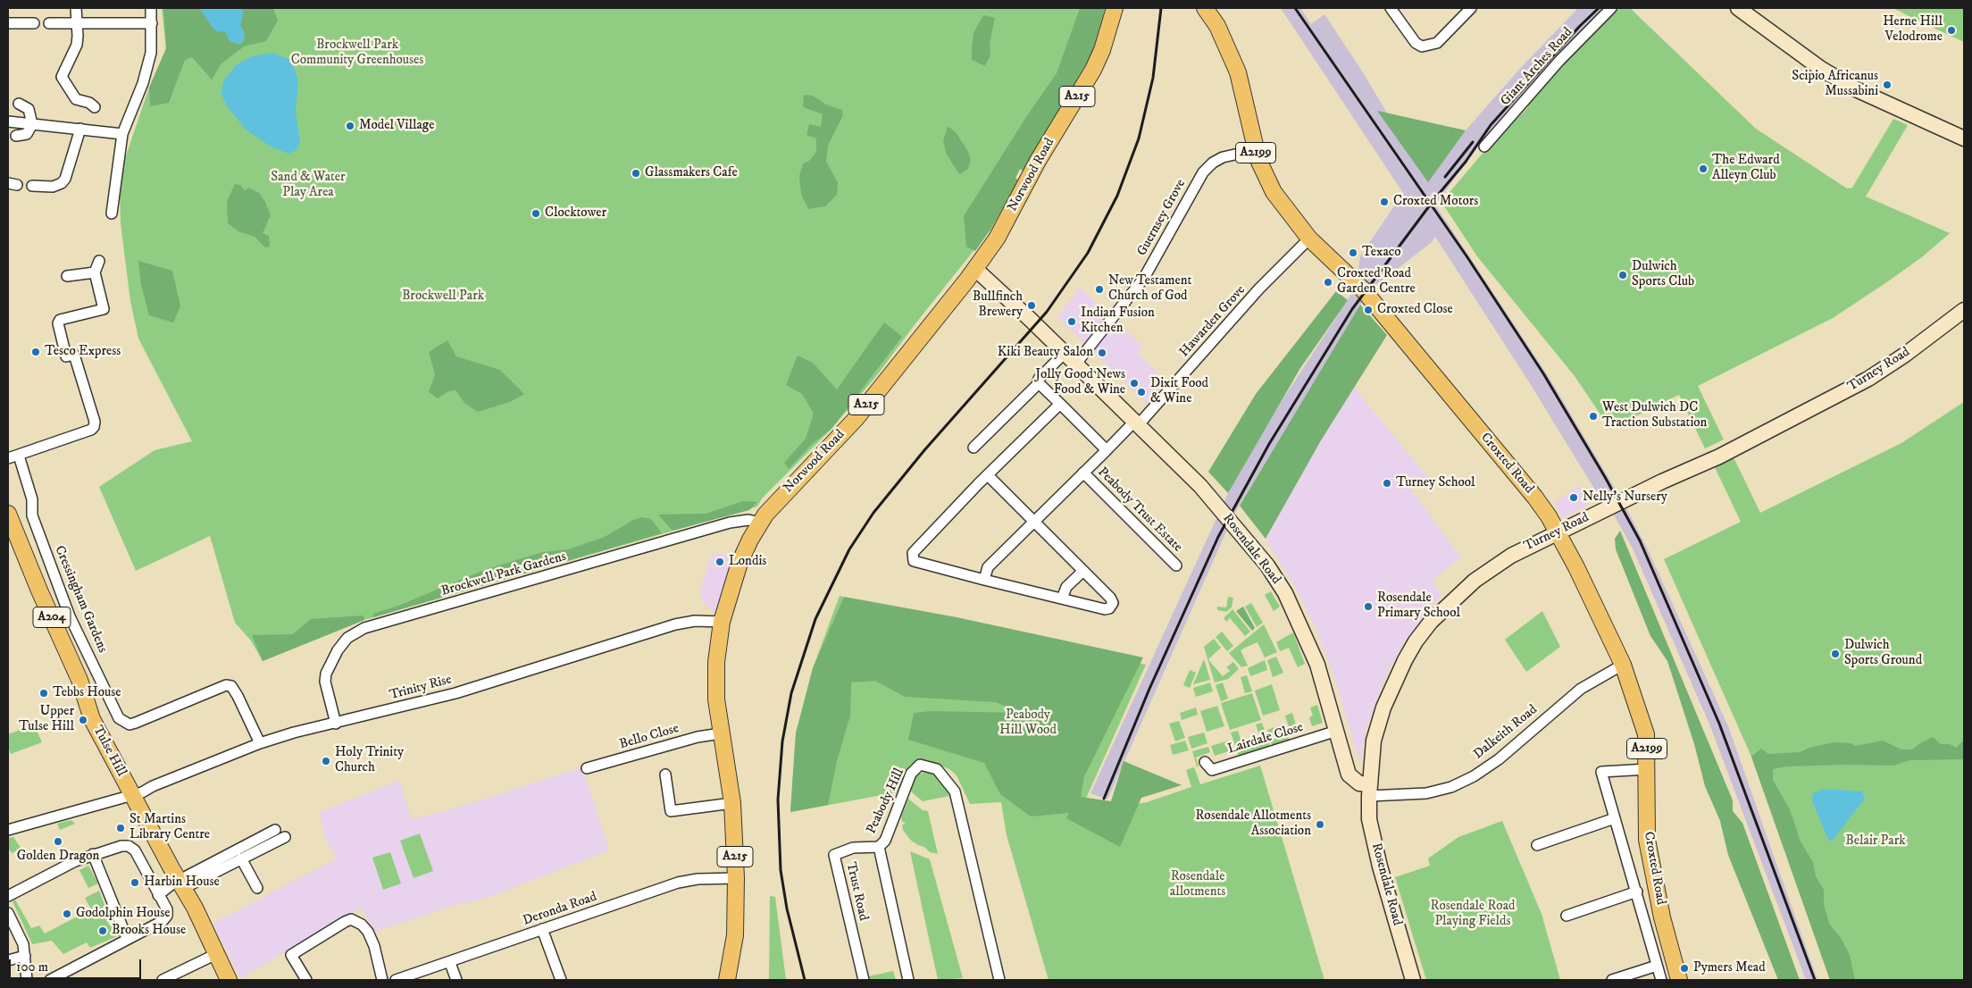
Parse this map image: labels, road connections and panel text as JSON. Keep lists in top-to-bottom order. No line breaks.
{"streets":{"main road":["A215","A2199","Norwood Road","Croxted Road","A204","Tulse Hill"],"street":["Giant Arches Road","Guernsey Grove","Hawarden Grove","Turney Road","Peabody Trust Estate","Rosendale Road","Brockwell Park Gardens","Cressingham Gardens","Trinity Rise","Dalkeith Road","Bello Close","Lairdale Close","Peabody Hill","Trust Road","Deronda Road"]},"crossings":[["Norwood Road","Rosendale Road"],["Norwood Road","Brockwell Park Gardens"],["Norwood Road","Trinity Rise"],["Norwood Road","Bello Close"],["Norwood Road","Deronda Road"],["Guernsey Grove","Croxted Road"],["Guernsey Grove","Rosendale Road"],["Hawarden Grove","Croxted Road"],["Hawarden Grove","Peabody Trust Estate"],["Hawarden Grove","Rosendale Road"],["Turney Road","Croxted Road"],["Turney Road","Rosendale Road"],["Turney Road","Dalkeith Road"],["Croxted Road","Dalkeith Road"],["Peabody Trust Estate","Rosendale Road"],["Rosendale Road","Dalkeith Road"],["Rosendale Road","Lairdale Close"],["Brockwell Park Gardens","Trinity Rise"],["Cressingham Gardens","Trinity Rise"],["Trinity Rise","Tulse Hill"],["Peabody Hill","Trust Road"]],"parks":["Brockwell Park Community Greenhouses","Sand & Water Play Area","Brockwell Park","Peabody Hill Wood","Belair Park","Rosendale allotments","Rosendale Road Playing Fields"],"places":["Herne Hill Velodrome","Scipio Africanus Mussabini","Model Village","The Edward Alleyn Club","Glassmakers Cafe","Croxted Motors","Clocktower","Texaco","Dulwich Sports Club","Croxted Road Garden Centre","New Testament Church of God","Bullfinch Brewery","Croxted Close","Indian Fusion Kitchen","Tesco Express","Kiki Beauty Salon","Jolly Good News Food & Wine","Dixit Food & Wine","West Dulwich DC Traction Substation","Turney School","Nelly’s Nursery","Londis","Rosendale Primary School","Dulwich Sports Ground","Tebbs House","Upper Tulse Hill","Holy Trinity Church","Rosendale Allotments Association","St Martins Library Centre","Golden Dragon","Harbin House","Godolphin House","Brooks House","Pymers Mead"],"scale_bar":"100 m"}
